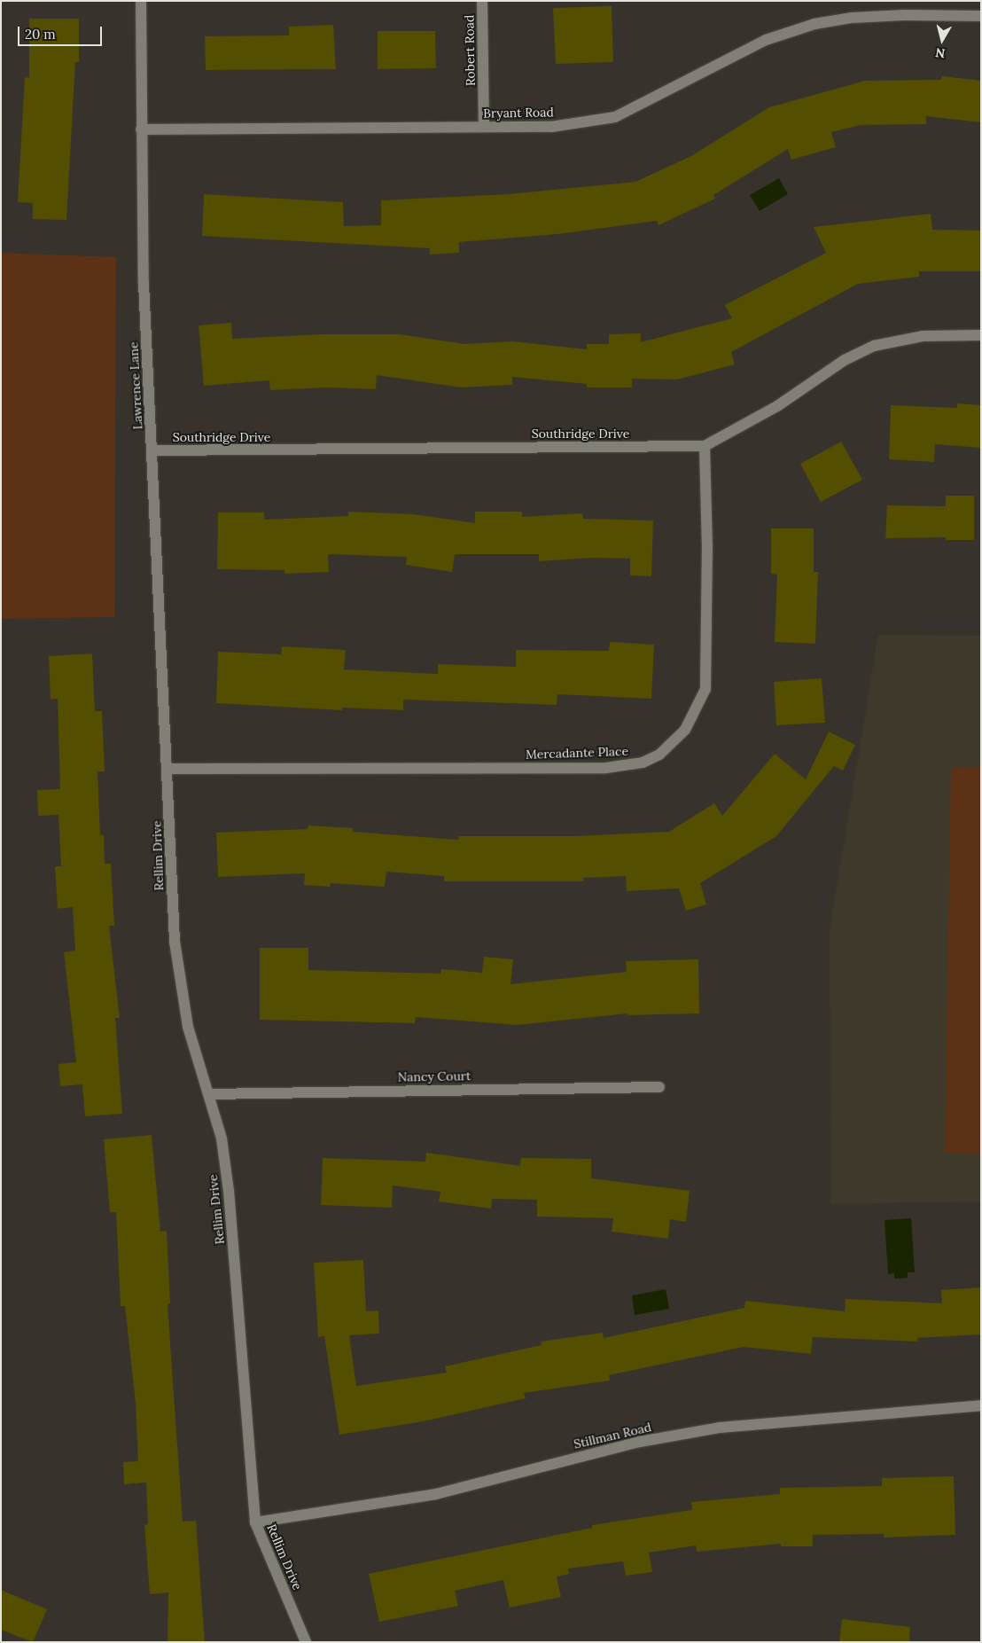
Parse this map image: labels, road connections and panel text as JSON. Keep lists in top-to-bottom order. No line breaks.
{"streets":{"street":["Robert Road","Bryant Road","Lawrence Lane","Southridge Drive","Mercadante Place","Rellim Drive","Nancy Court","Stillman Road"]},"crossings":[["Robert Road","Bryant Road"],["Bryant Road","Lawrence Lane"],["Lawrence Lane","Southridge Drive"],["Lawrence Lane","Mercadante Place"],["Lawrence Lane","Rellim Drive"],["Southridge Drive","Mercadante Place"],["Mercadante Place","Rellim Drive"],["Rellim Drive","Nancy Court"],["Rellim Drive","Stillman Road"]],"scale_bar":"20 m","north":"bottom"}
